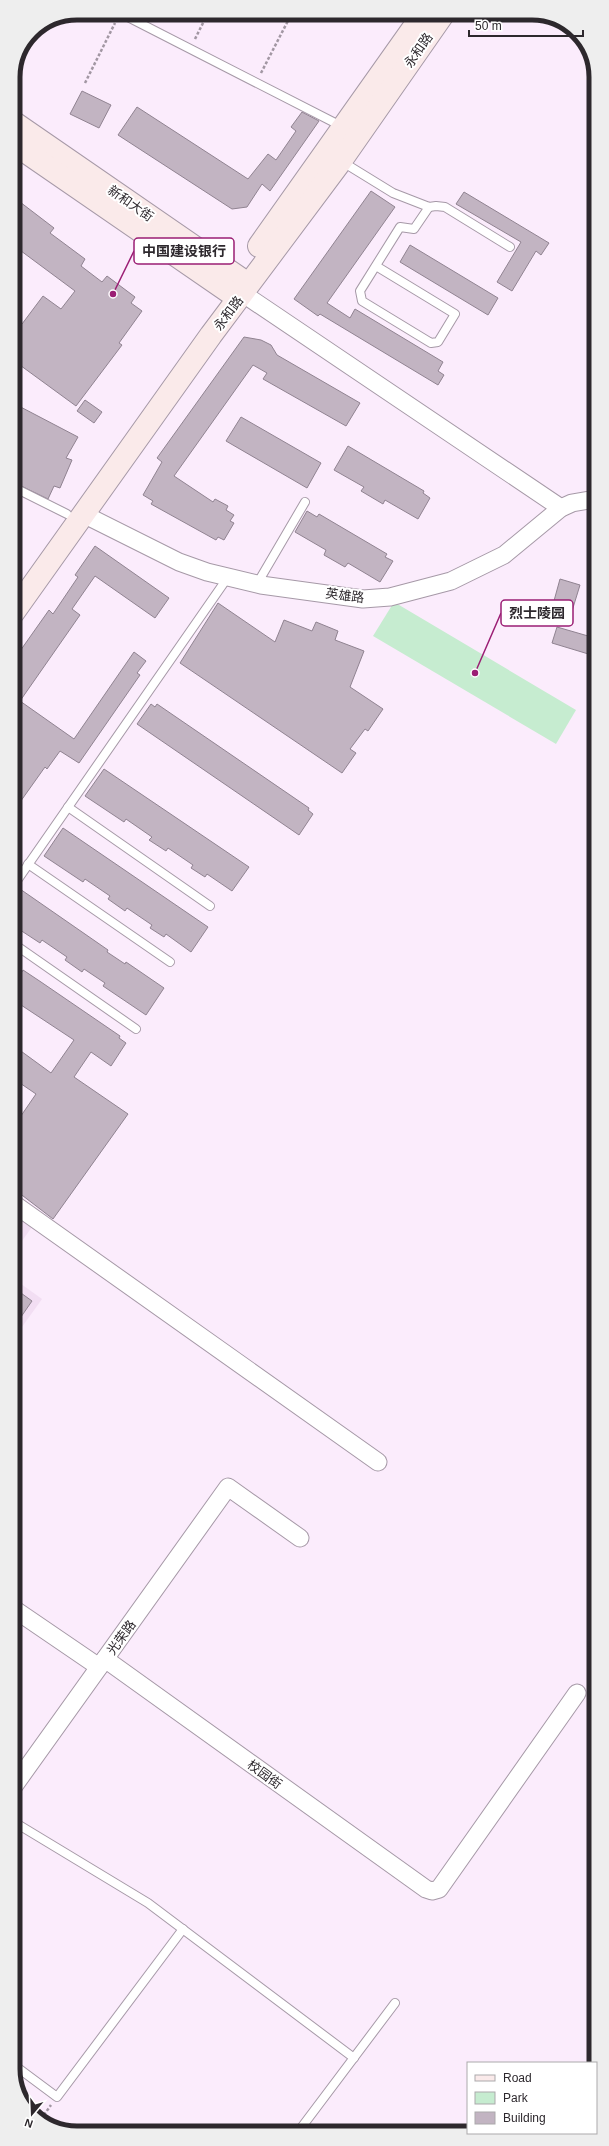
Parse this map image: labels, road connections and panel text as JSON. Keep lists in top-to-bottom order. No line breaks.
{"streets":{"main road":["永和路","新和大街"],"street":["英雄路","光荣路","校园街"]},"crossings":[["永和路","新和大街"],["永和路","英雄路"],["光荣路","校园街"]],"places":["中国建设银行","烈士陵园"],"legend":["Road","Park","Building"],"scale_bar":"50 m","north":"bottom"}
